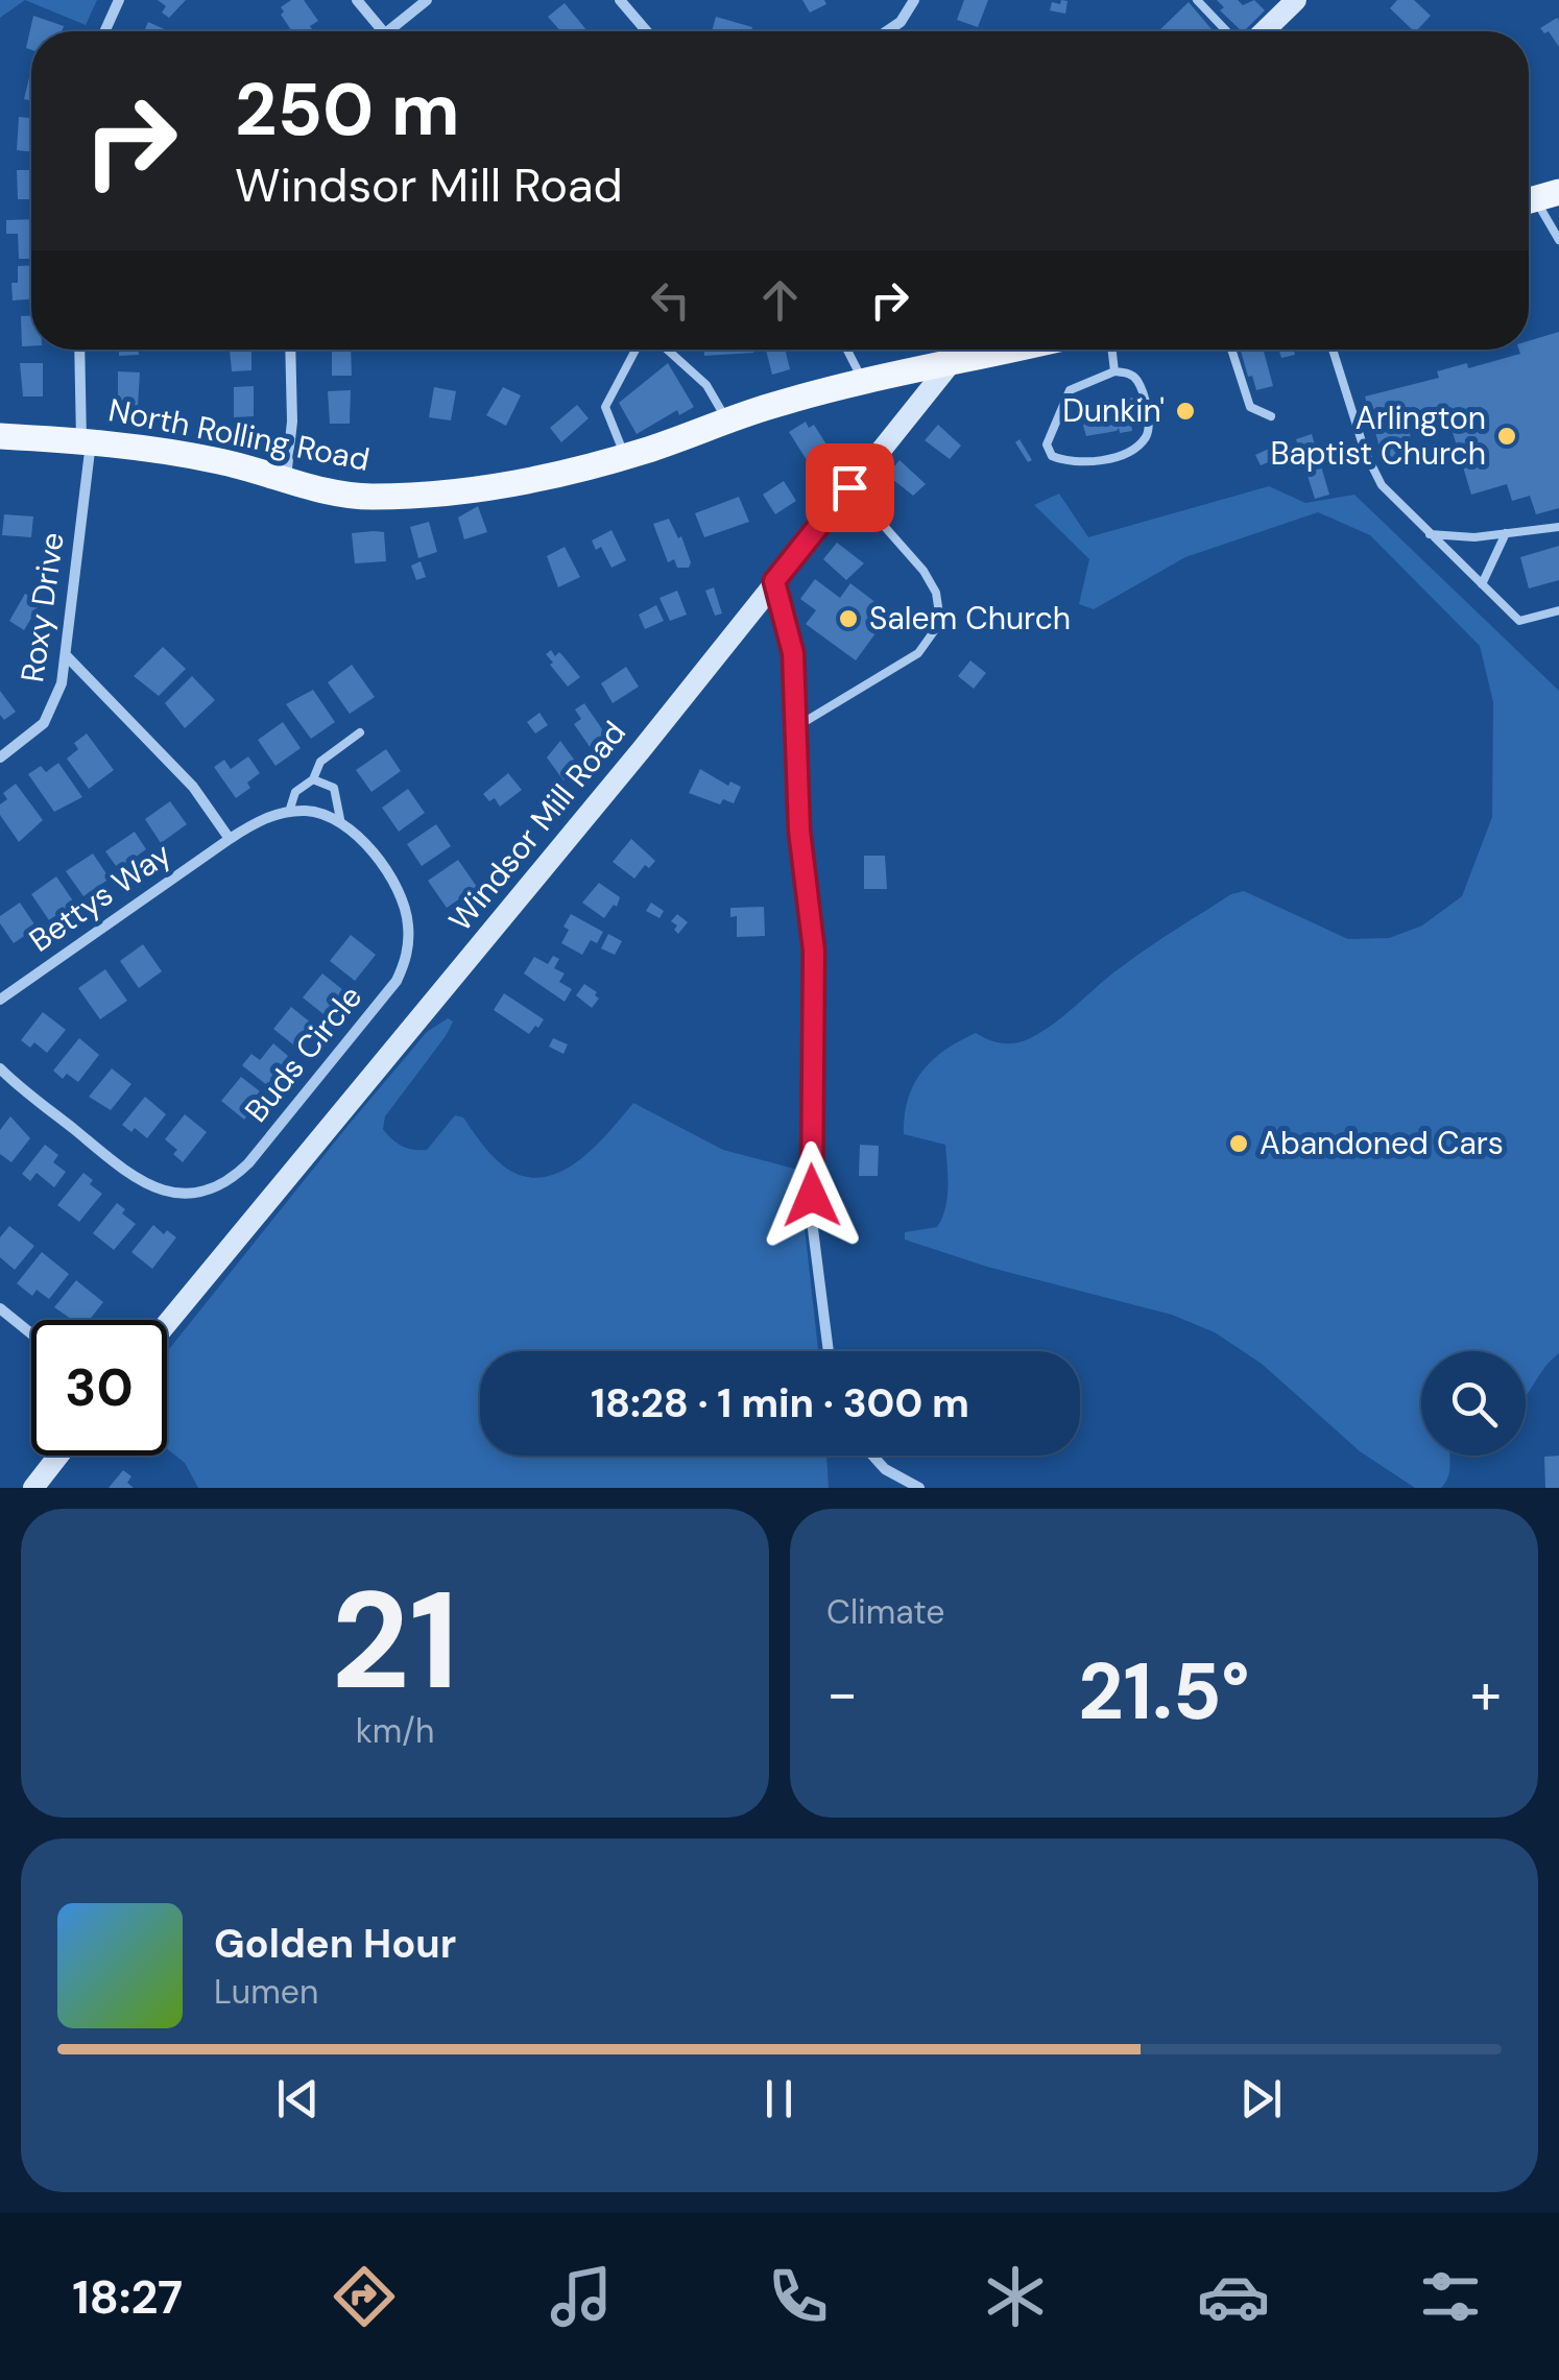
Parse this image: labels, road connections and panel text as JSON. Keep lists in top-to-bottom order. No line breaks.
{"streets":{"main road":["North Rolling Road","Windsor Mill Road"],"street":["Roxy Drive","Bettys Way","Buds Circle"]},"crossings":[["North Rolling Road","Roxy Drive"],["North Rolling Road","Windsor Mill Road"]],"places":["Dunkin'","Arlington Baptist Church","Salem Church","Abandoned Cars"],"page":{"turn":["250 m","Windsor Mill Road"],"limit":"30","trip":"18:28 · 1 min · 300 m","tile":[["21","km/h"],"Climate"],"heat":["−","21.5°","+"],"song":["Golden Hour","Lumen"],"tabs":"18:27"}}
